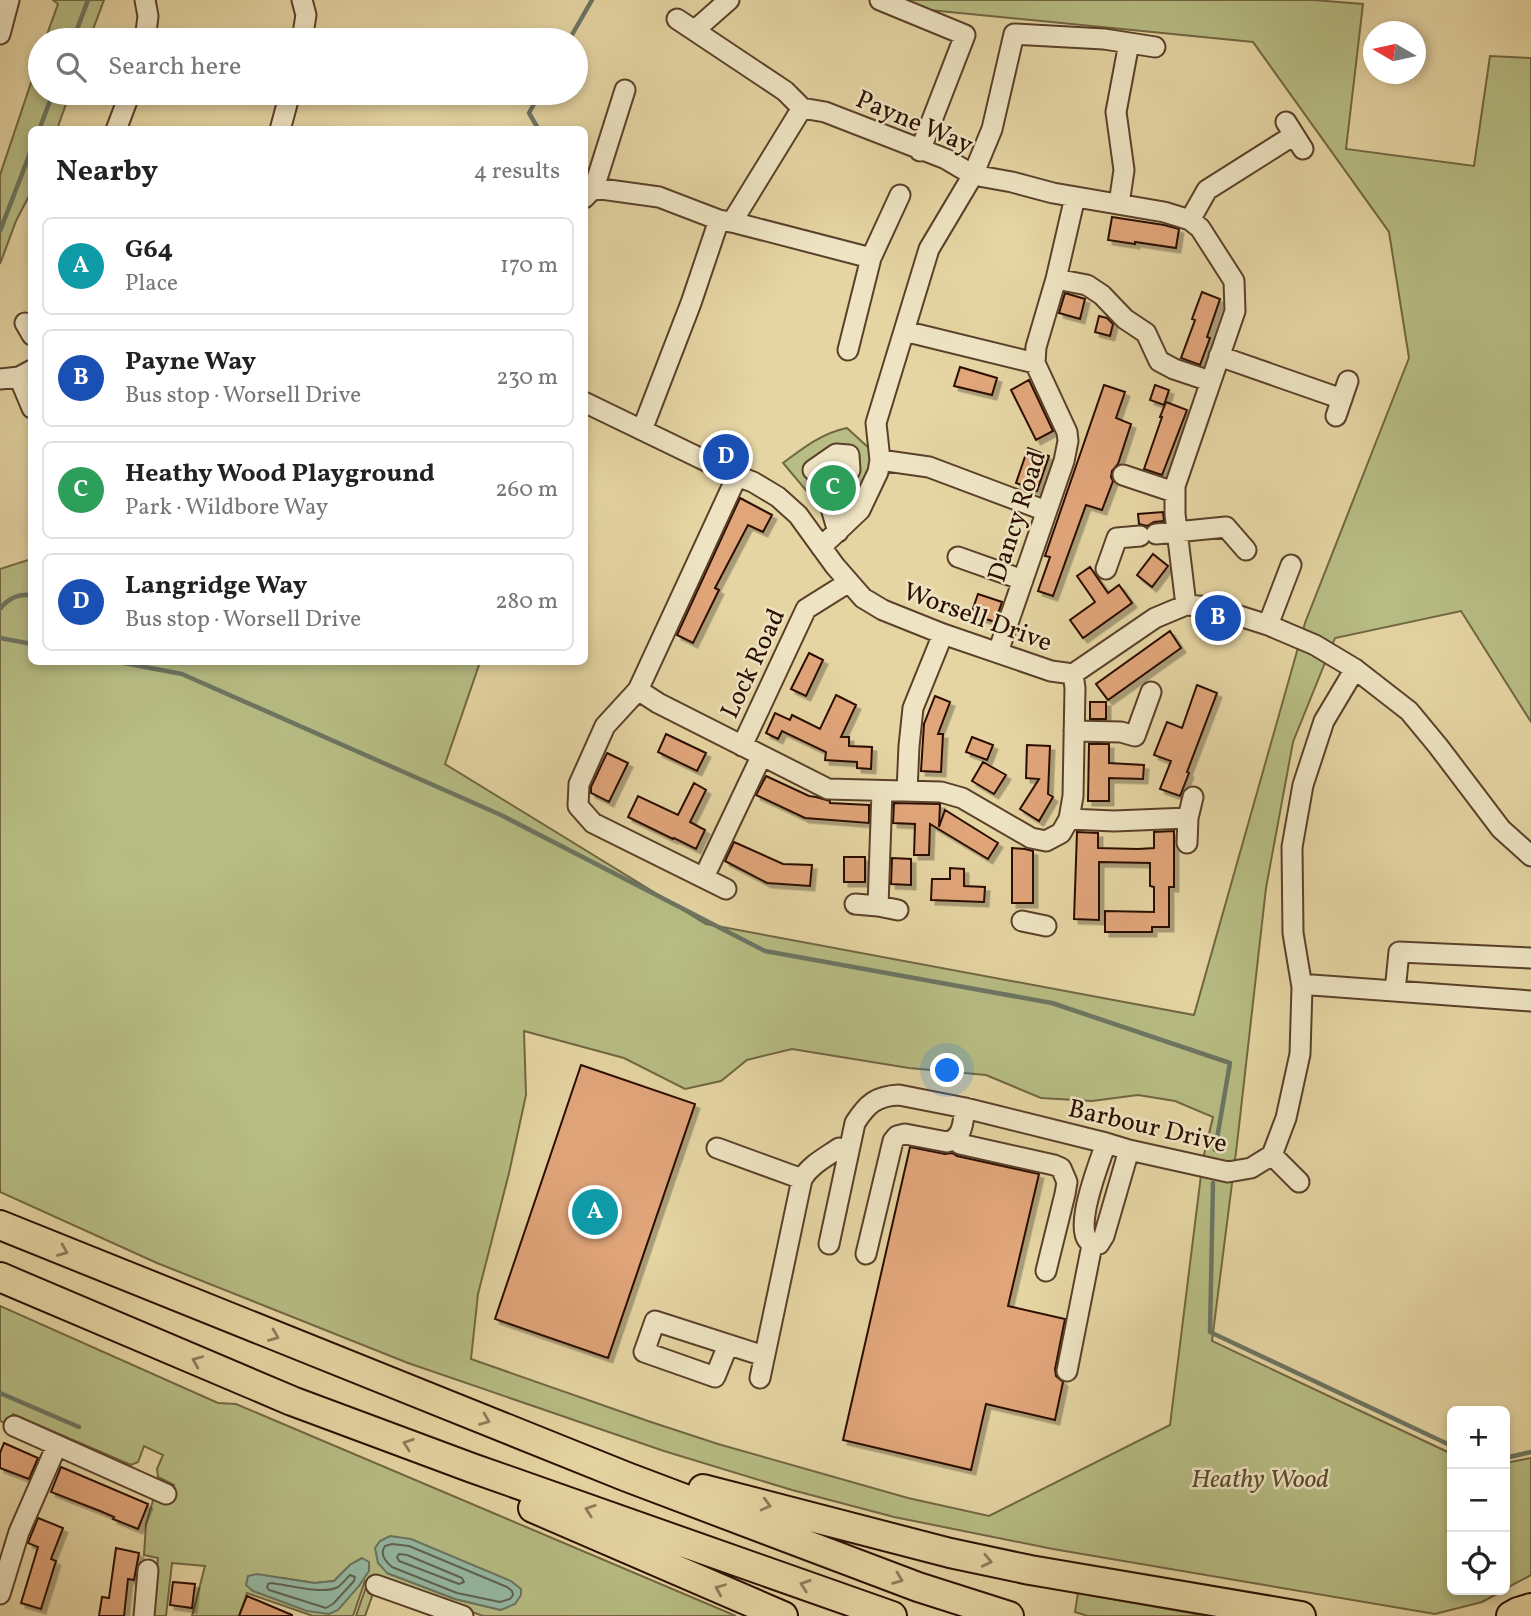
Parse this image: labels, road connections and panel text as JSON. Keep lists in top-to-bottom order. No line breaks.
{"streets":{"street":["Payne Way","Dancy Road","Worsell Drive","Lock Road","Barbour Drive"]},"crossings":[["Dancy Road","Worsell Drive"],["Worsell Drive","Lock Road"]],"parks":["Heathy Wood"],"north":"left","page":{"search":"Search here","heading":["Nearby","4 results"],"list":[{"mark":"A","name":"G64","note":"Place","value":"170 m"},{"mark":"B","name":"Payne Way","note":"Bus stop · Worsell Drive","value":"230 m"},{"mark":"C","name":"Heathy Wood Playground","note":"Park · Wildbore Way","value":"260 m"},{"mark":"D","name":"Langridge Way","note":"Bus stop · Worsell Drive","value":"280 m"}],"pins":["D","C","B","A"],"map_buttons":["+","−"]}}
